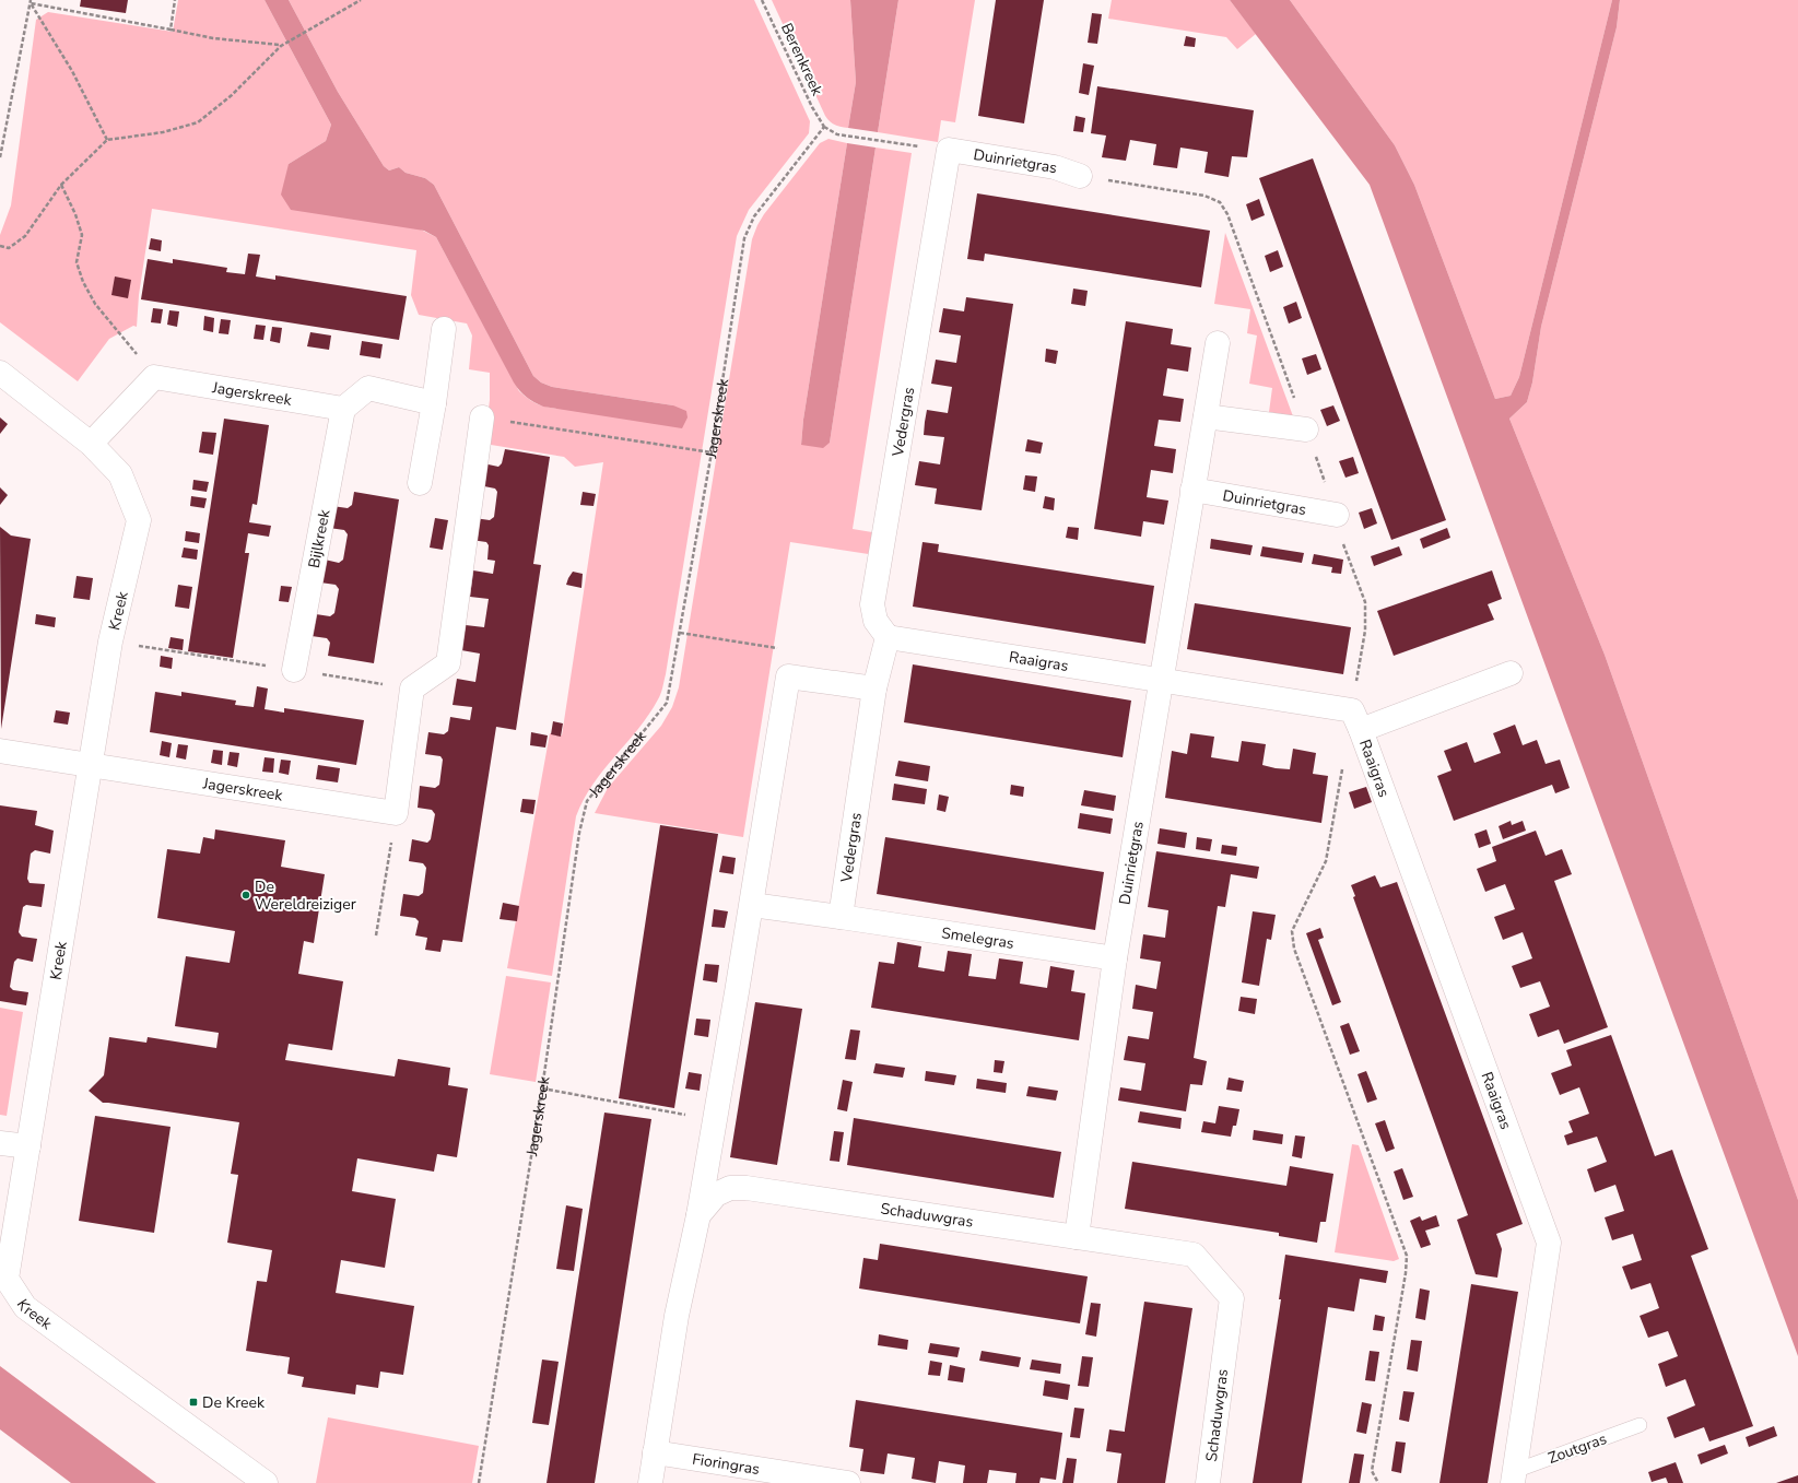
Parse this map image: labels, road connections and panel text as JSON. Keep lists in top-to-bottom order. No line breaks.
{"streets":{"street":["Duinrietgras","Jagerskreek","Vedergras","Bijlkreek","Kreek","Raaigras","Smelegras","Schaduwgras","Fioringras"],"lane":["Zoutgras"],"path":["Berenkreek"]},"crossings":[["Berenkreek","Jagerskreek"],["Duinrietgras","Vedergras"],["Duinrietgras","Raaigras"],["Duinrietgras","Smelegras"],["Duinrietgras","Schaduwgras"],["Jagerskreek","Bijlkreek"],["Jagerskreek","Kreek"],["Vedergras","Raaigras"],["Vedergras","Smelegras"],["Raaigras","Zoutgras"]],"places":{"other":["De Wereldreiziger"],"transit":["De Kreek"]}}
